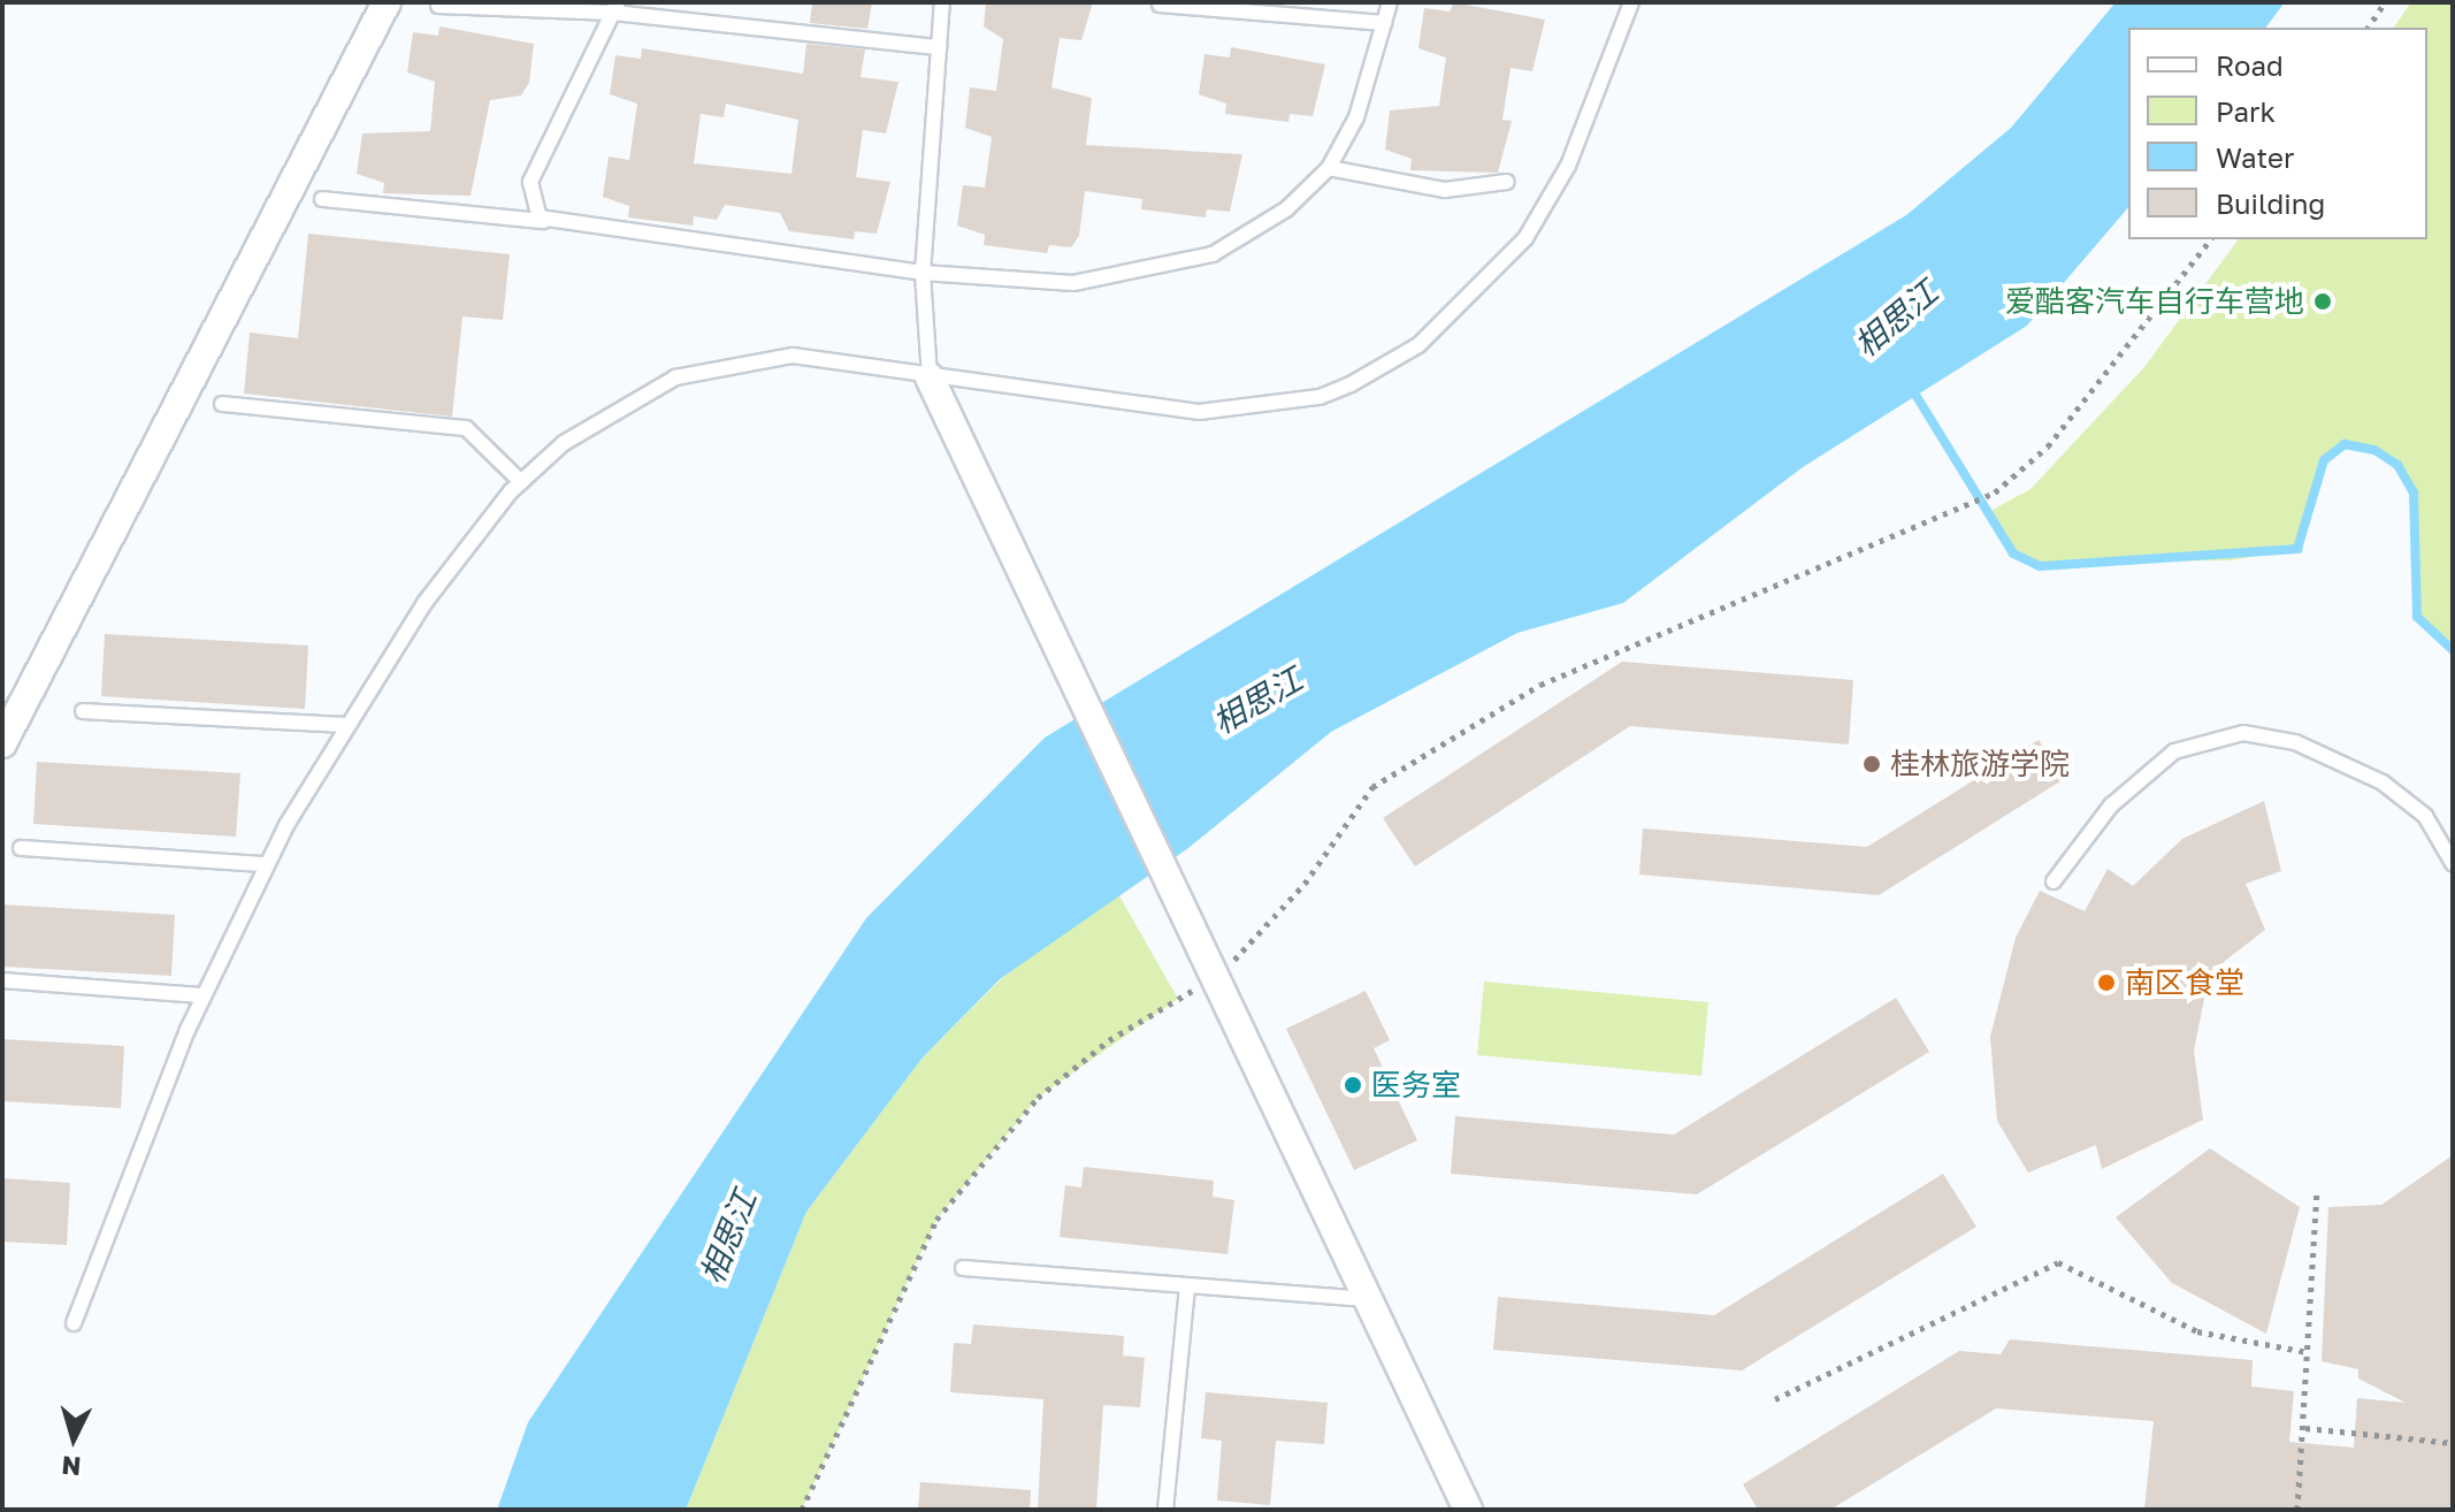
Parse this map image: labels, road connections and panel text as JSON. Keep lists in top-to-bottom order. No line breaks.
{"water":["相思江"],"places":["爱酷客汽车自行车营地","桂林旅游学院","南区食堂","医务室"],"legend":["Road","Park","Water","Building"],"north":"bottom"}
